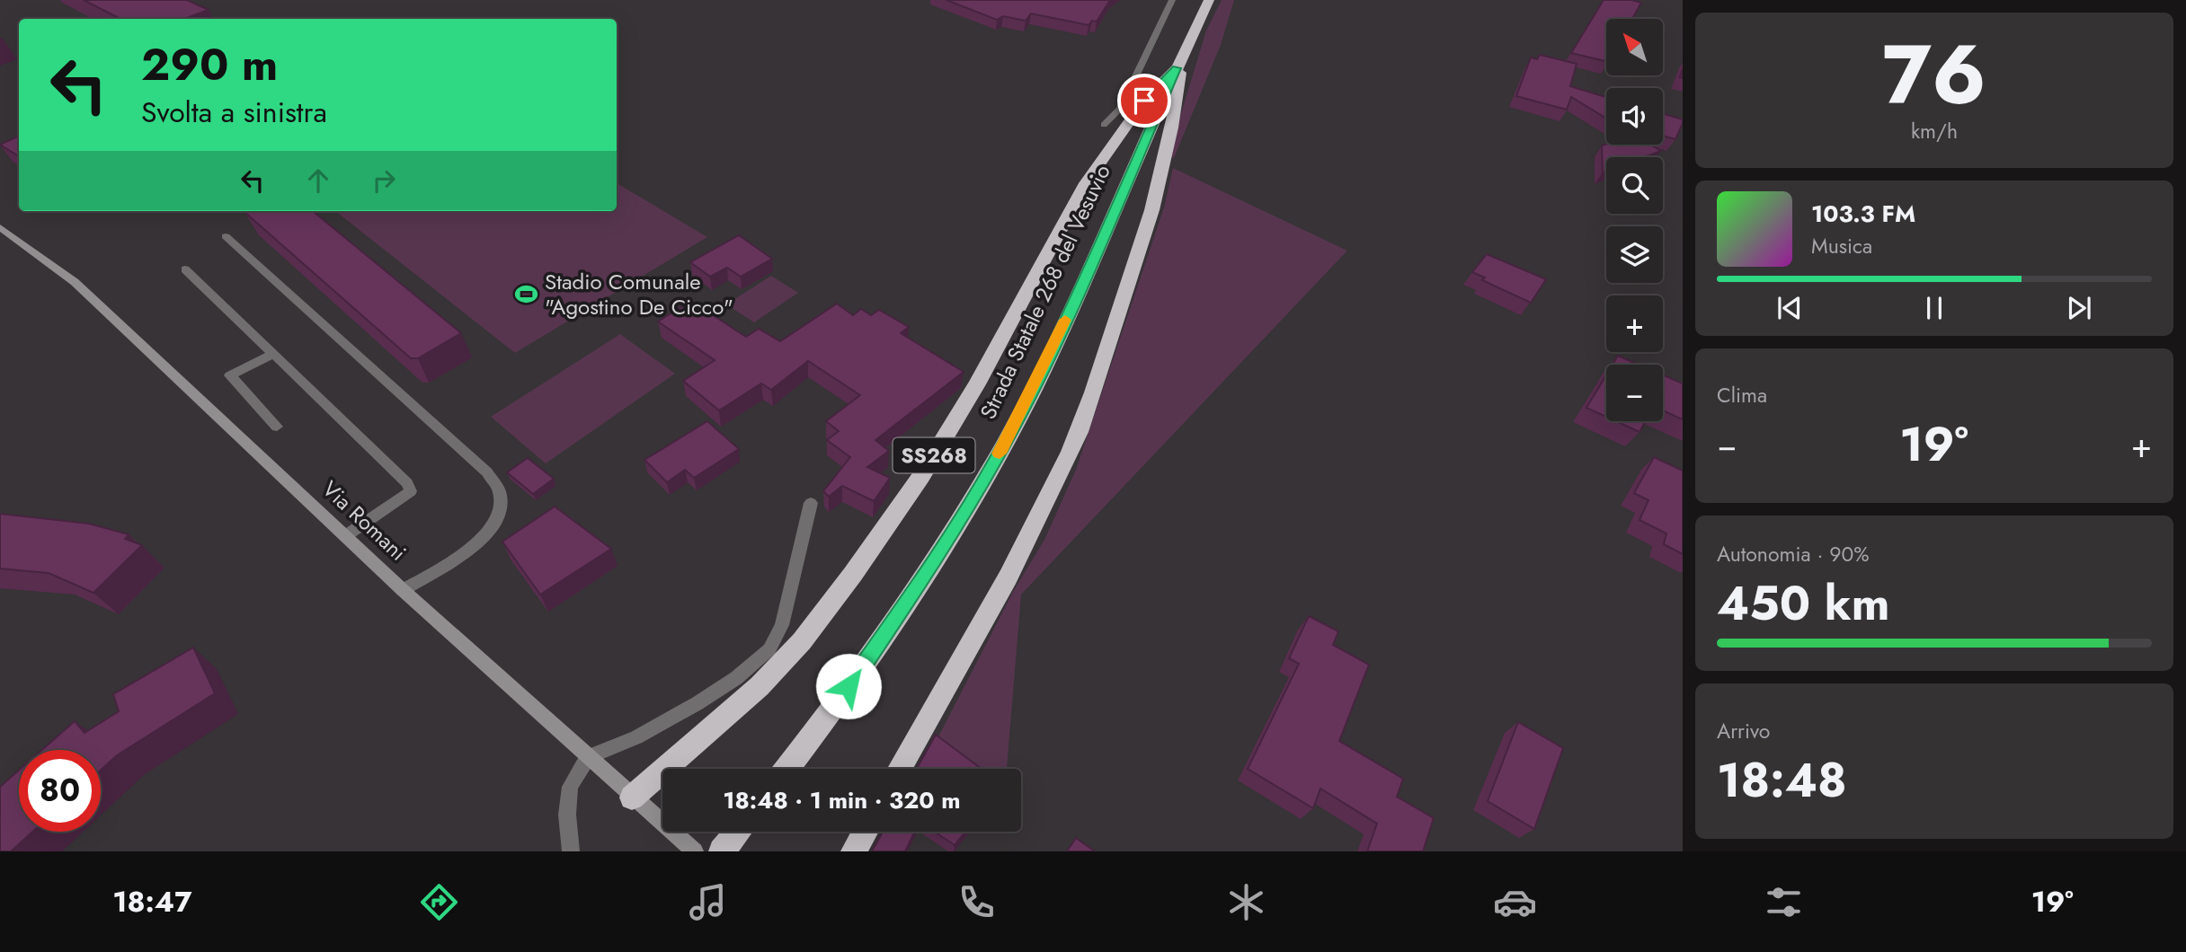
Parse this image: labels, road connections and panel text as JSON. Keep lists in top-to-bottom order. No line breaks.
{"streets":{"highway":["Strada Statale 268 del Vesuvio","SS268"],"street":["Via Romani"]},"crossings":[["Strada Statale 268 del Vesuvio","SS268"],["SS268","Via Romani"]],"places":{"sports":["Stadio Comunale \"Agostino De Cicco\""]},"north":"top left","page":{"tile":[["76","km/h"],"Clima",["Autonomia · 90%","450 km"],["Arrivo","18:48"]],"map_buttons":["+","−"],"turn":["290 m","Svolta a sinistra"],"song":["103.3 FM","Musica"],"heat":["−","19°","+"],"limit":"80","trip":"18:48 · 1 min · 320 m","tabs":["18:47","19°"]}}
